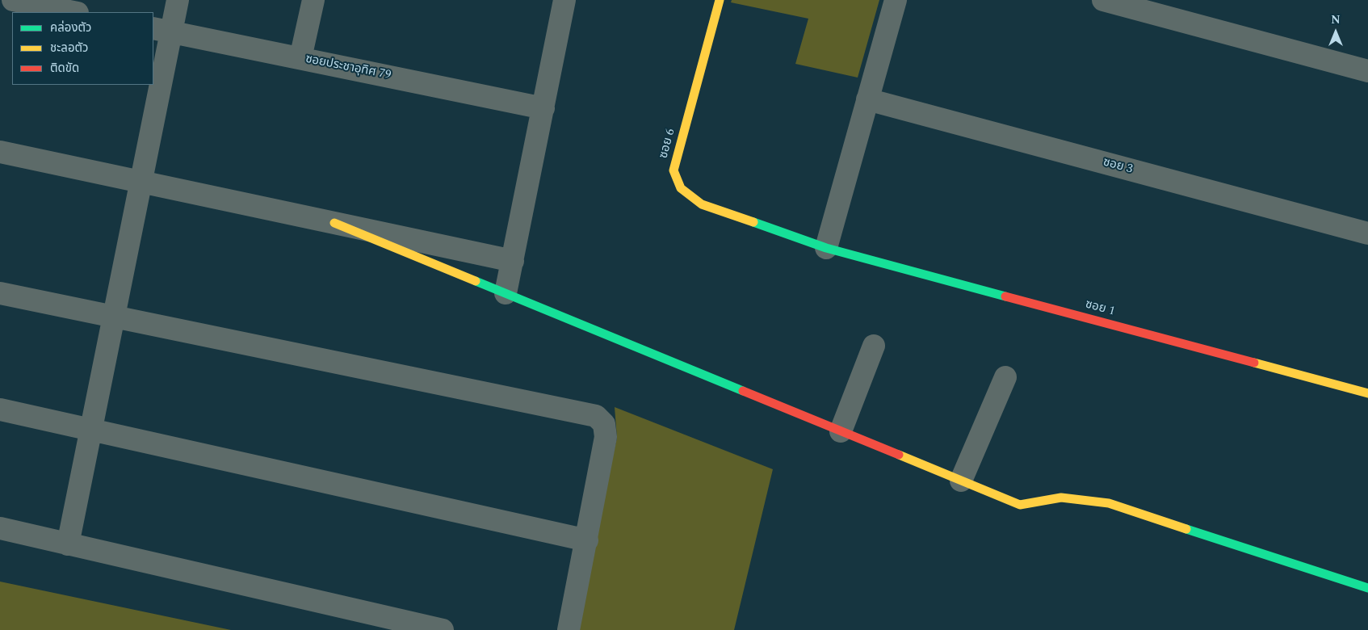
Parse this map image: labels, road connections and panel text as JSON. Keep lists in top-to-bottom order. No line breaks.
{"streets":{"street":["ซอยประชาอุทิศ 79","ซอย 6","ซอย 3","ซอย 1"]},"crossings":[["ซอย 6","ซอย 1"]],"legend":["คล่องตัว","ชะลอตัว","ติดขัด"],"north":"top"}
